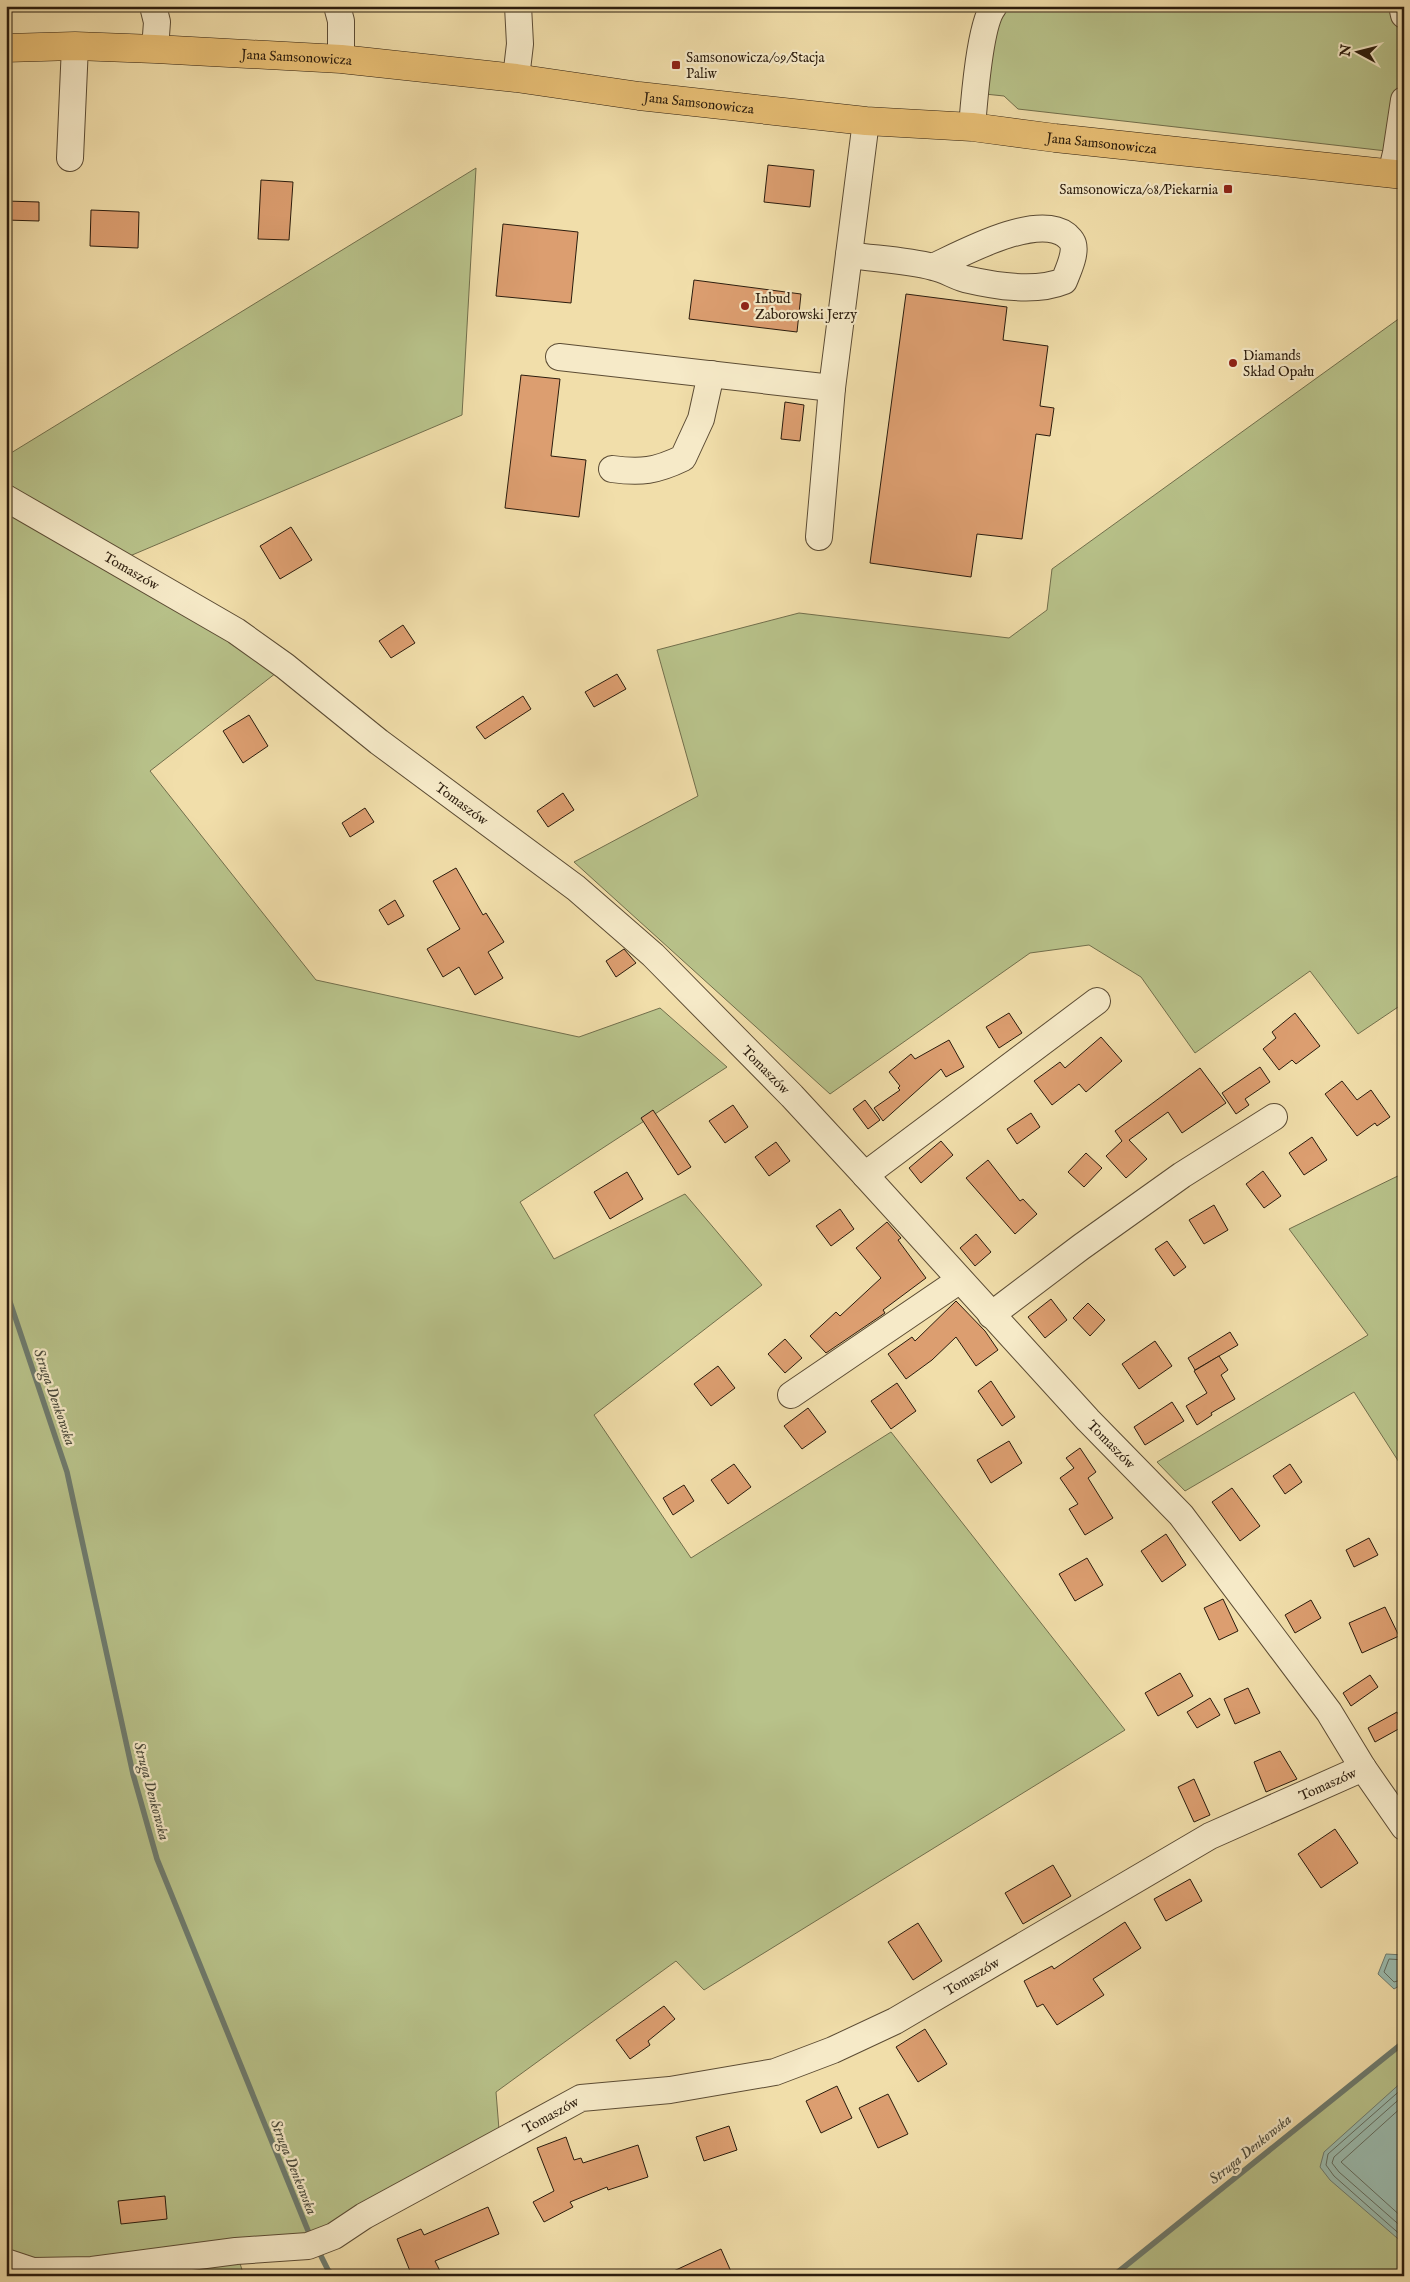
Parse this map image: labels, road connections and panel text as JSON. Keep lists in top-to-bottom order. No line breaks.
{"streets":{"main road":["Jana Samsonowicza"],"street":["Tomaszów"]},"water":["Struga Denkowska"],"places":{"transit":["Samsonowicza/09/Stacja Paliw","Samsonowicza/08/Piekarnia"],"other":["Inbud Zaborowski Jerzy","Diamands Skład Opału"]},"north":"left"}
